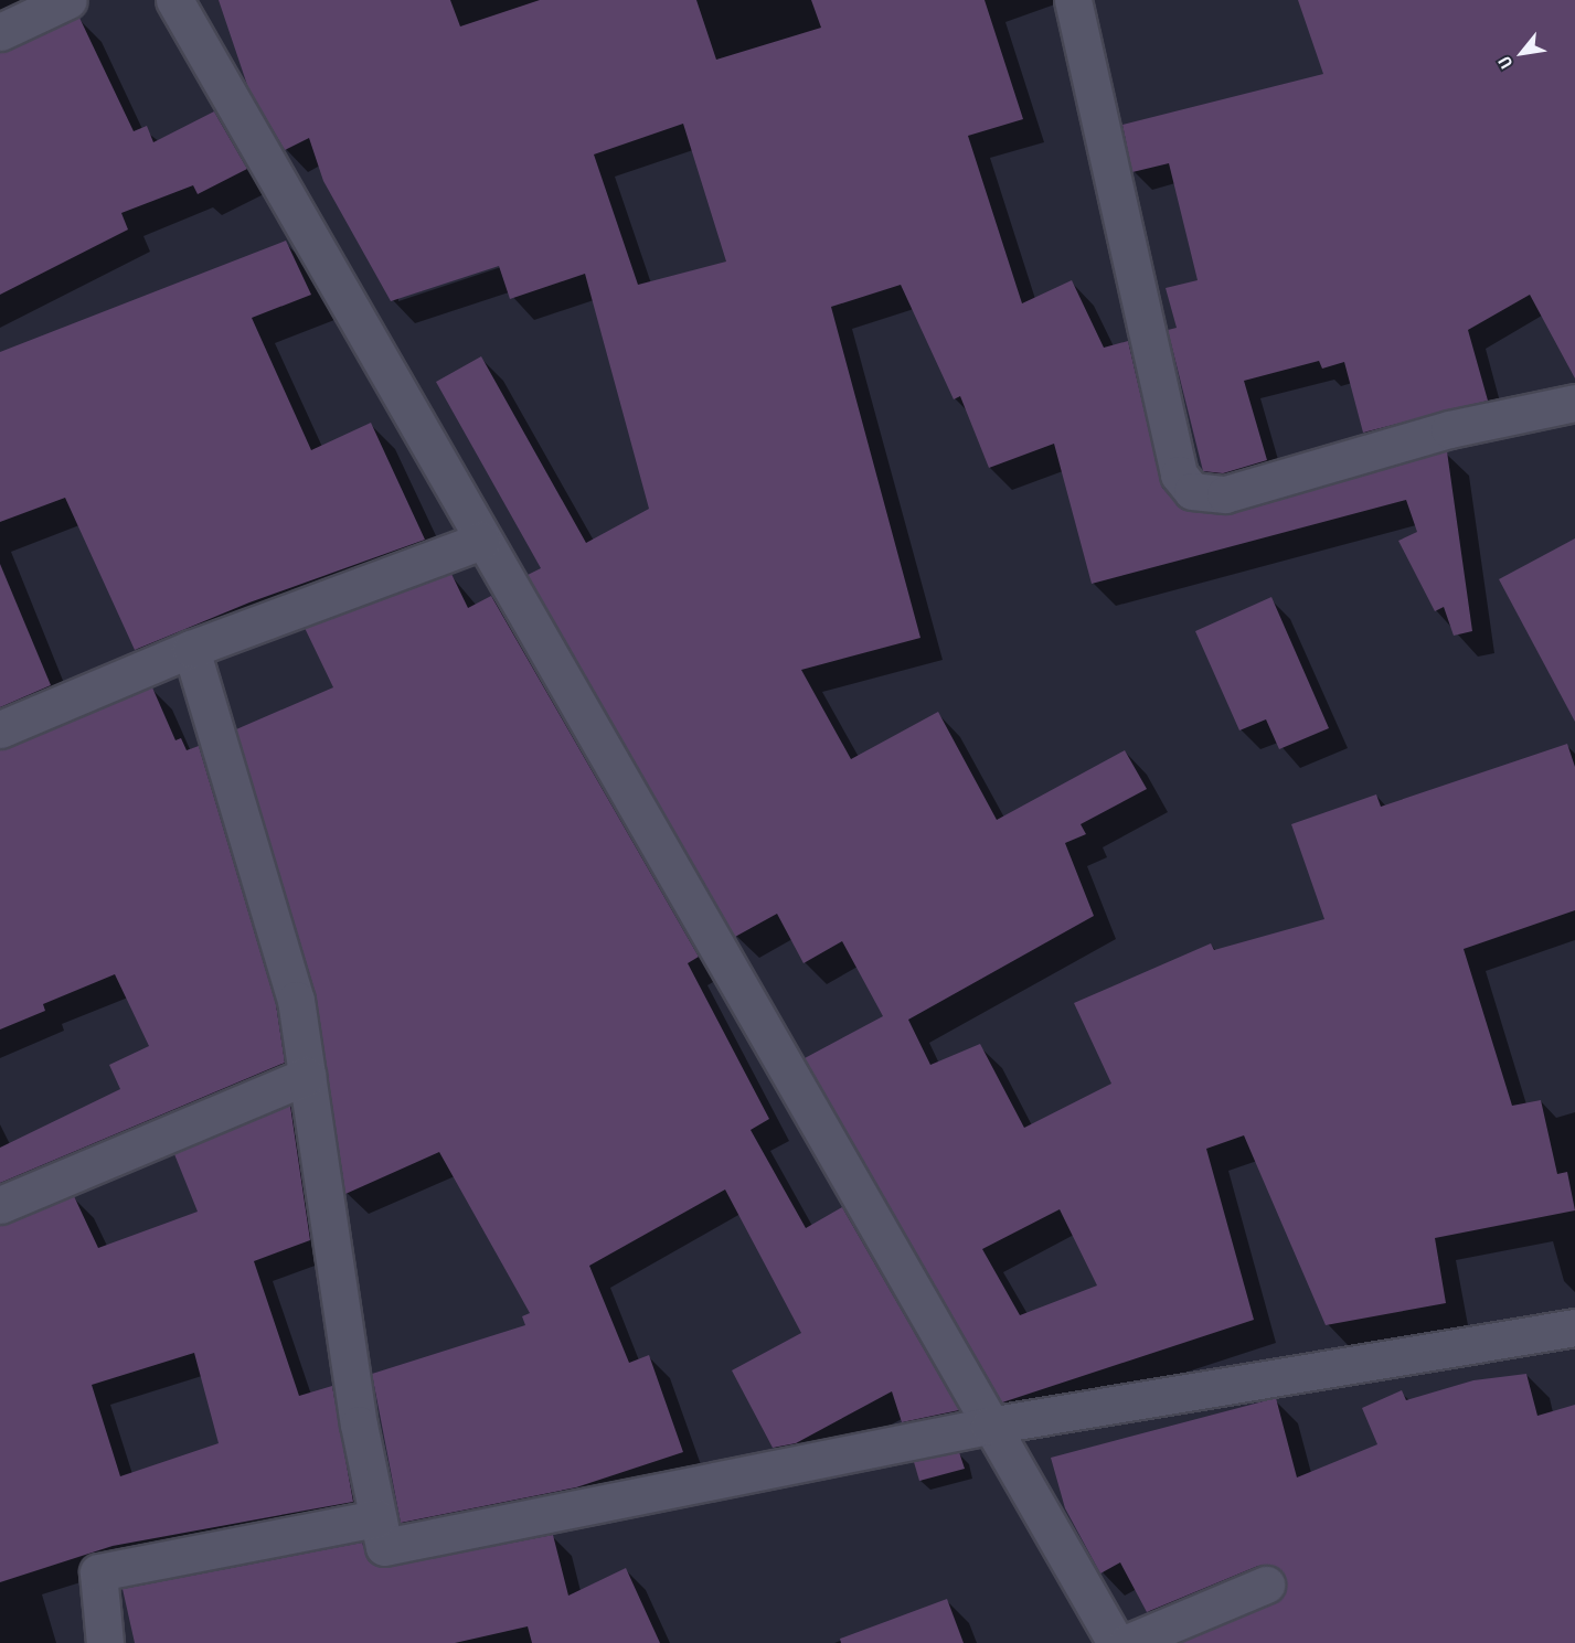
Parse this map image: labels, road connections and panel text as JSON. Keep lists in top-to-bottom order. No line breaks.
{"north":"bottom left"}
